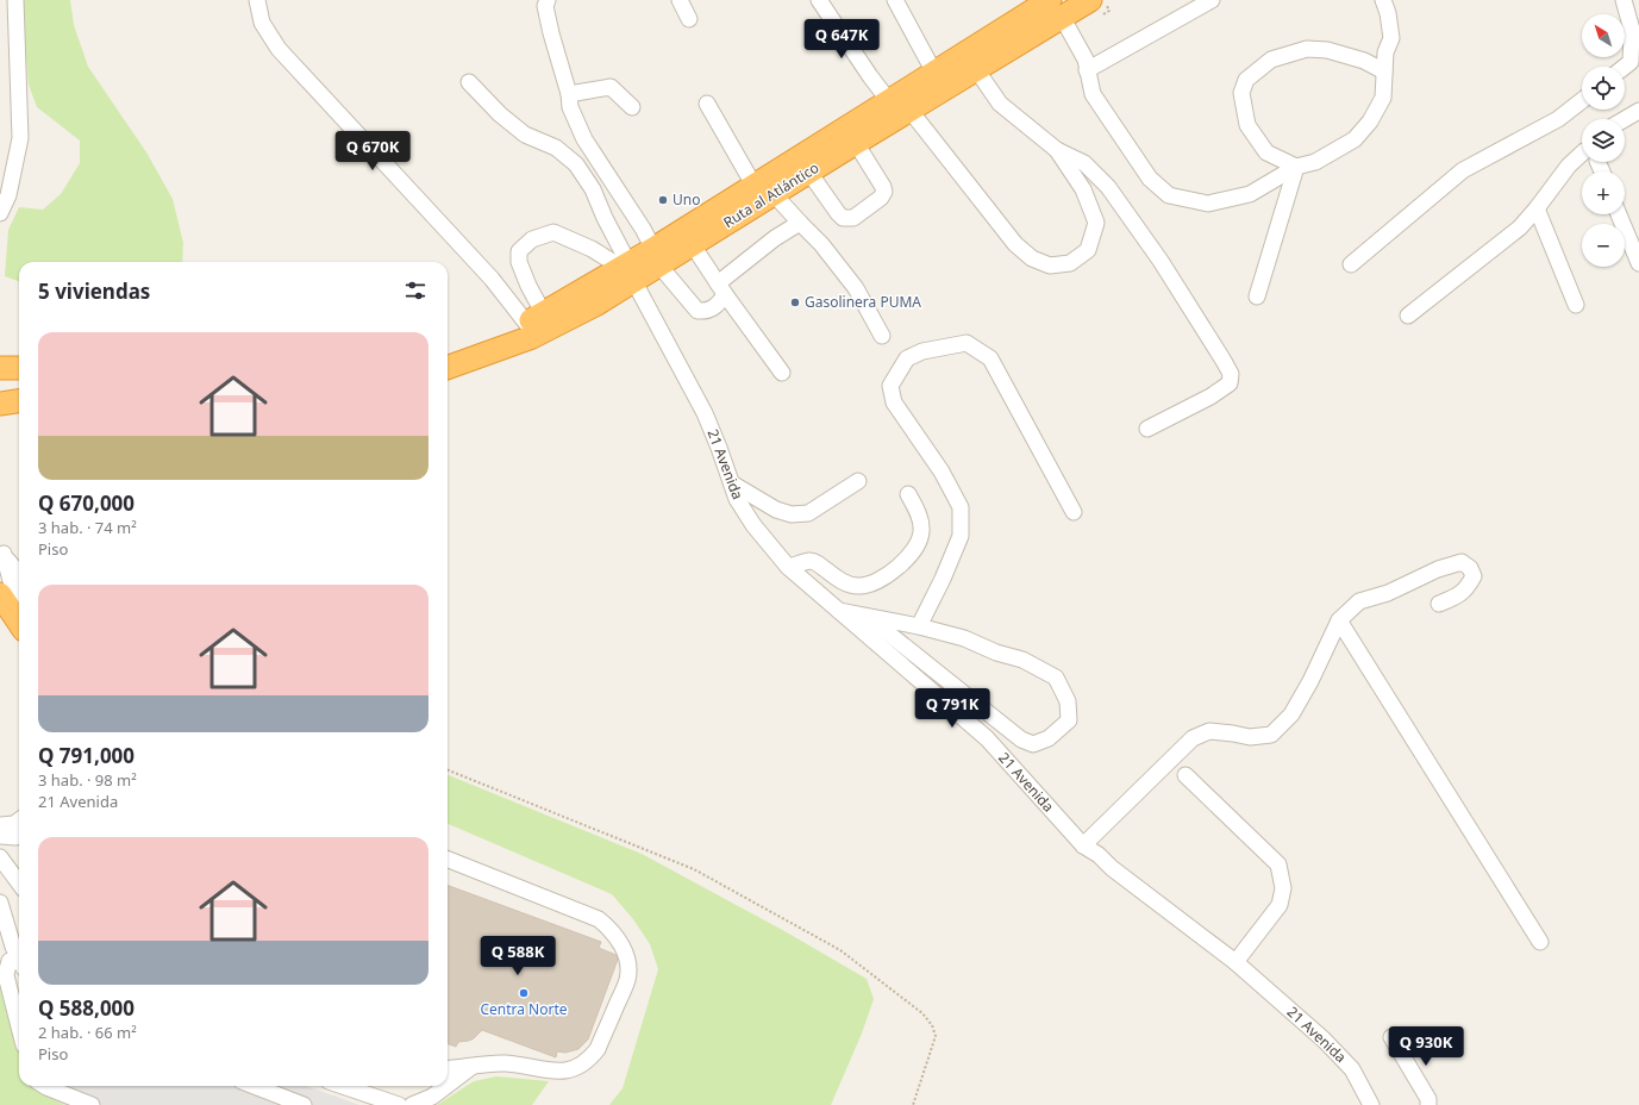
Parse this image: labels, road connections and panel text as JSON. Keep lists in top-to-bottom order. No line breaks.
{"streets":{"highway":["Ruta al Atlántico"],"street":["21 Avenida"]},"crossings":[["Ruta al Atlántico","21 Avenida"]],"places":["Uno","Gasolinera PUMA","Centra Norte"],"north":"top left","page":{"map_buttons":["+","−"],"price":["Q 647K","Q 670K","Q 791K","Q 588K","Q 930K"],"heading":"5 viviendas","list":[{"name":"Q 670,000","note":"3 hab. · 74 m² · Piso"},{"name":"Q 791,000","note":"3 hab. · 98 m² · 21 Avenida"},{"name":"Q 588,000","note":"2 hab. · 66 m² · Piso"}]}}
